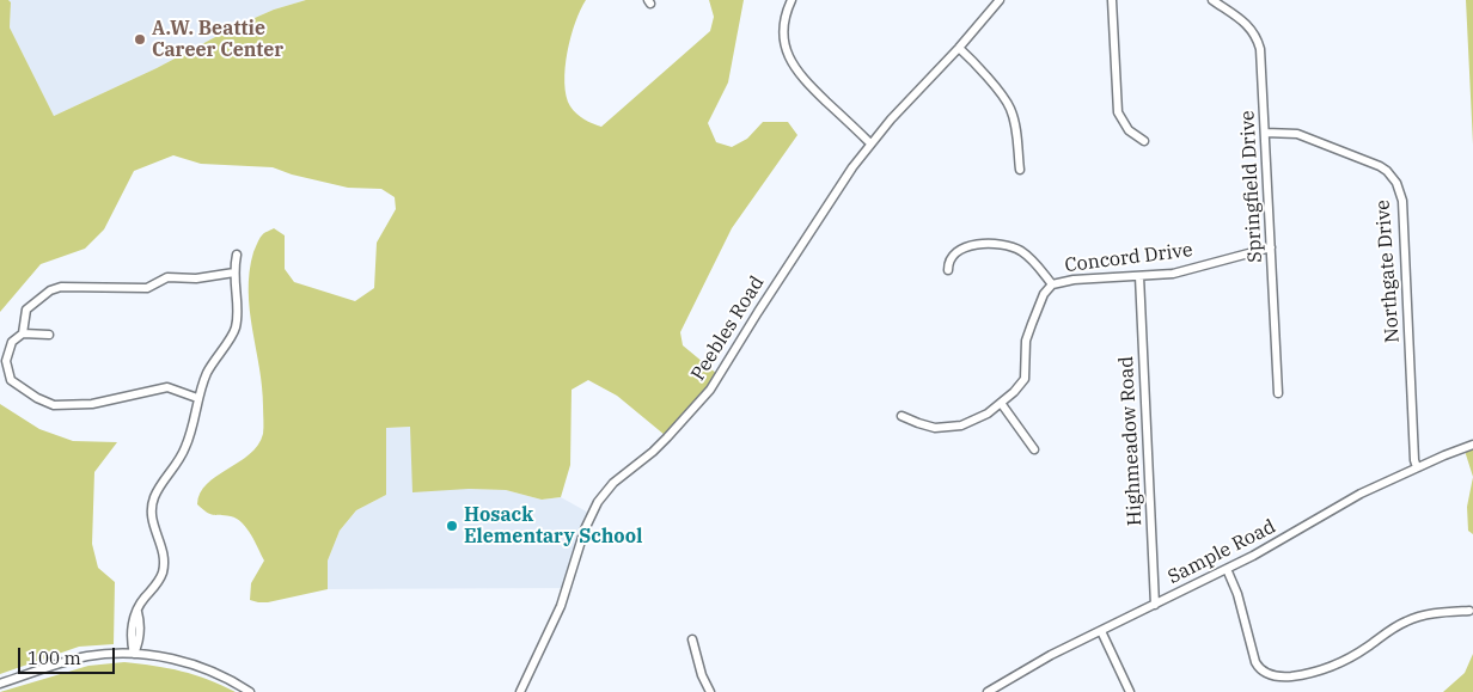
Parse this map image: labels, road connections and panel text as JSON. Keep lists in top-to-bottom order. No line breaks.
{"streets":{"street":["Springfield Drive","Concord Drive","Northgate Drive","Peebles Road","Highmeadow Road","Sample Road"]},"crossings":[["Springfield Drive","Concord Drive"],["Springfield Drive","Northgate Drive"],["Concord Drive","Highmeadow Road"],["Northgate Drive","Sample Road"],["Highmeadow Road","Sample Road"]],"places":["A.W. Beattie Career Center","Hosack Elementary School"],"scale_bar":"100 m"}
